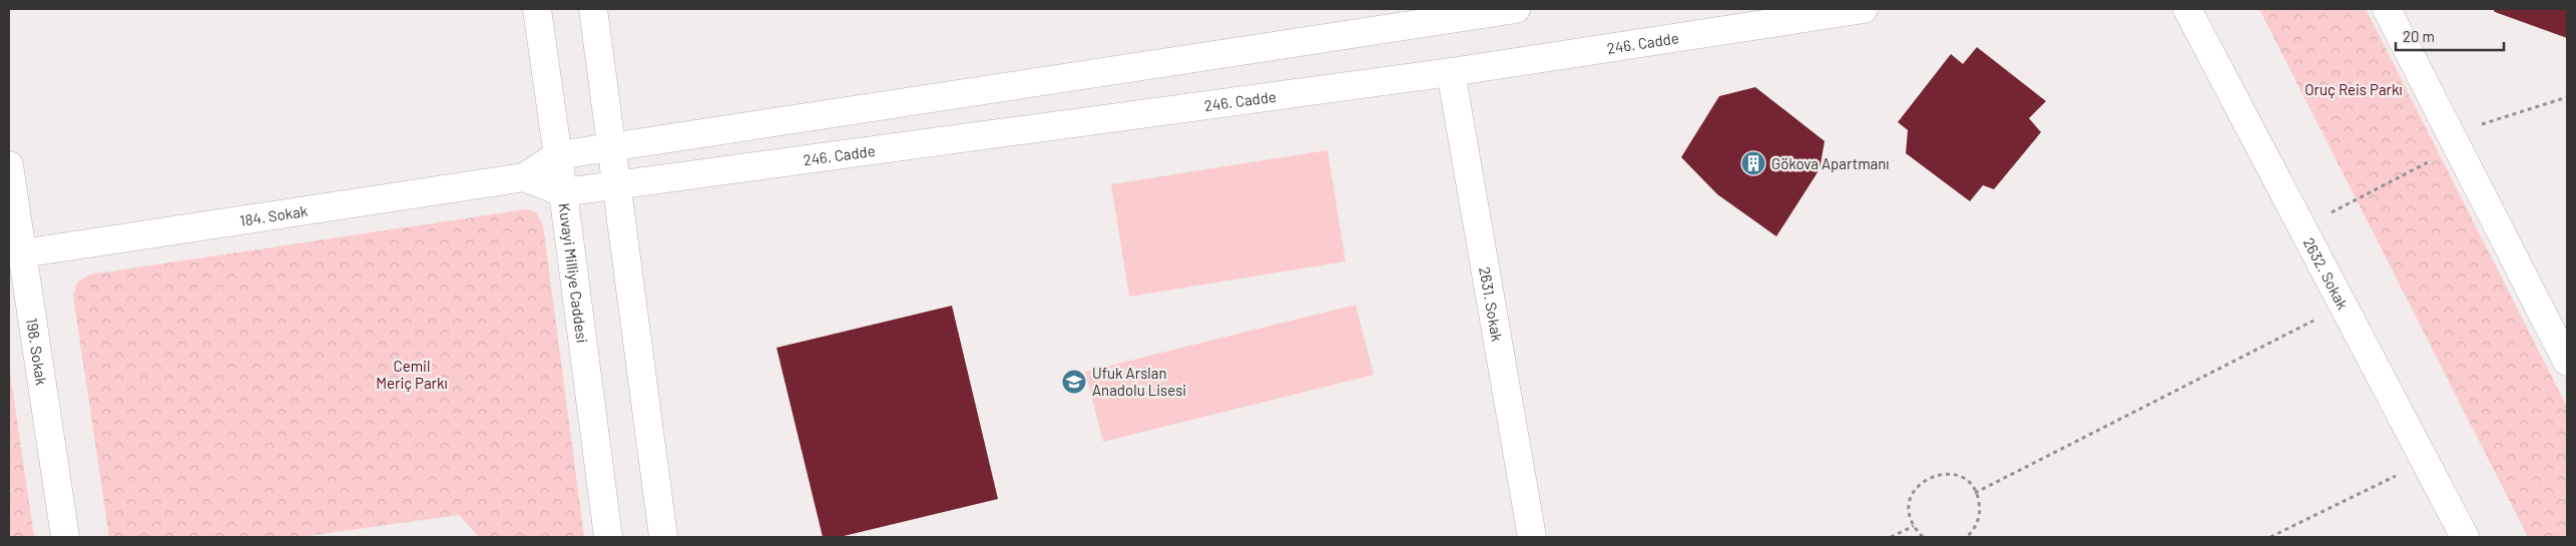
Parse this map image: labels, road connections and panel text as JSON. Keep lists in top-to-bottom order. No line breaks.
{"streets":{"street":["246. Cadde","184. Sokak","Kuvayi Milliye Caddesi","2632. Sokak","2631. Sokak","198. Sokak"]},"crossings":[["246. Cadde","184. Sokak"],["246. Cadde","Kuvayi Milliye Caddesi"],["246. Cadde","2631. Sokak"],["184. Sokak","Kuvayi Milliye Caddesi"],["184. Sokak","198. Sokak"]],"parks":["Oruç Reis Parkı","Cemil Meriç Parkı"],"places":{"building":["Gökova Apartmanı"],"school or university":["Ufuk Arslan Anadolu Lisesi"]},"scale_bar":"20 m"}
